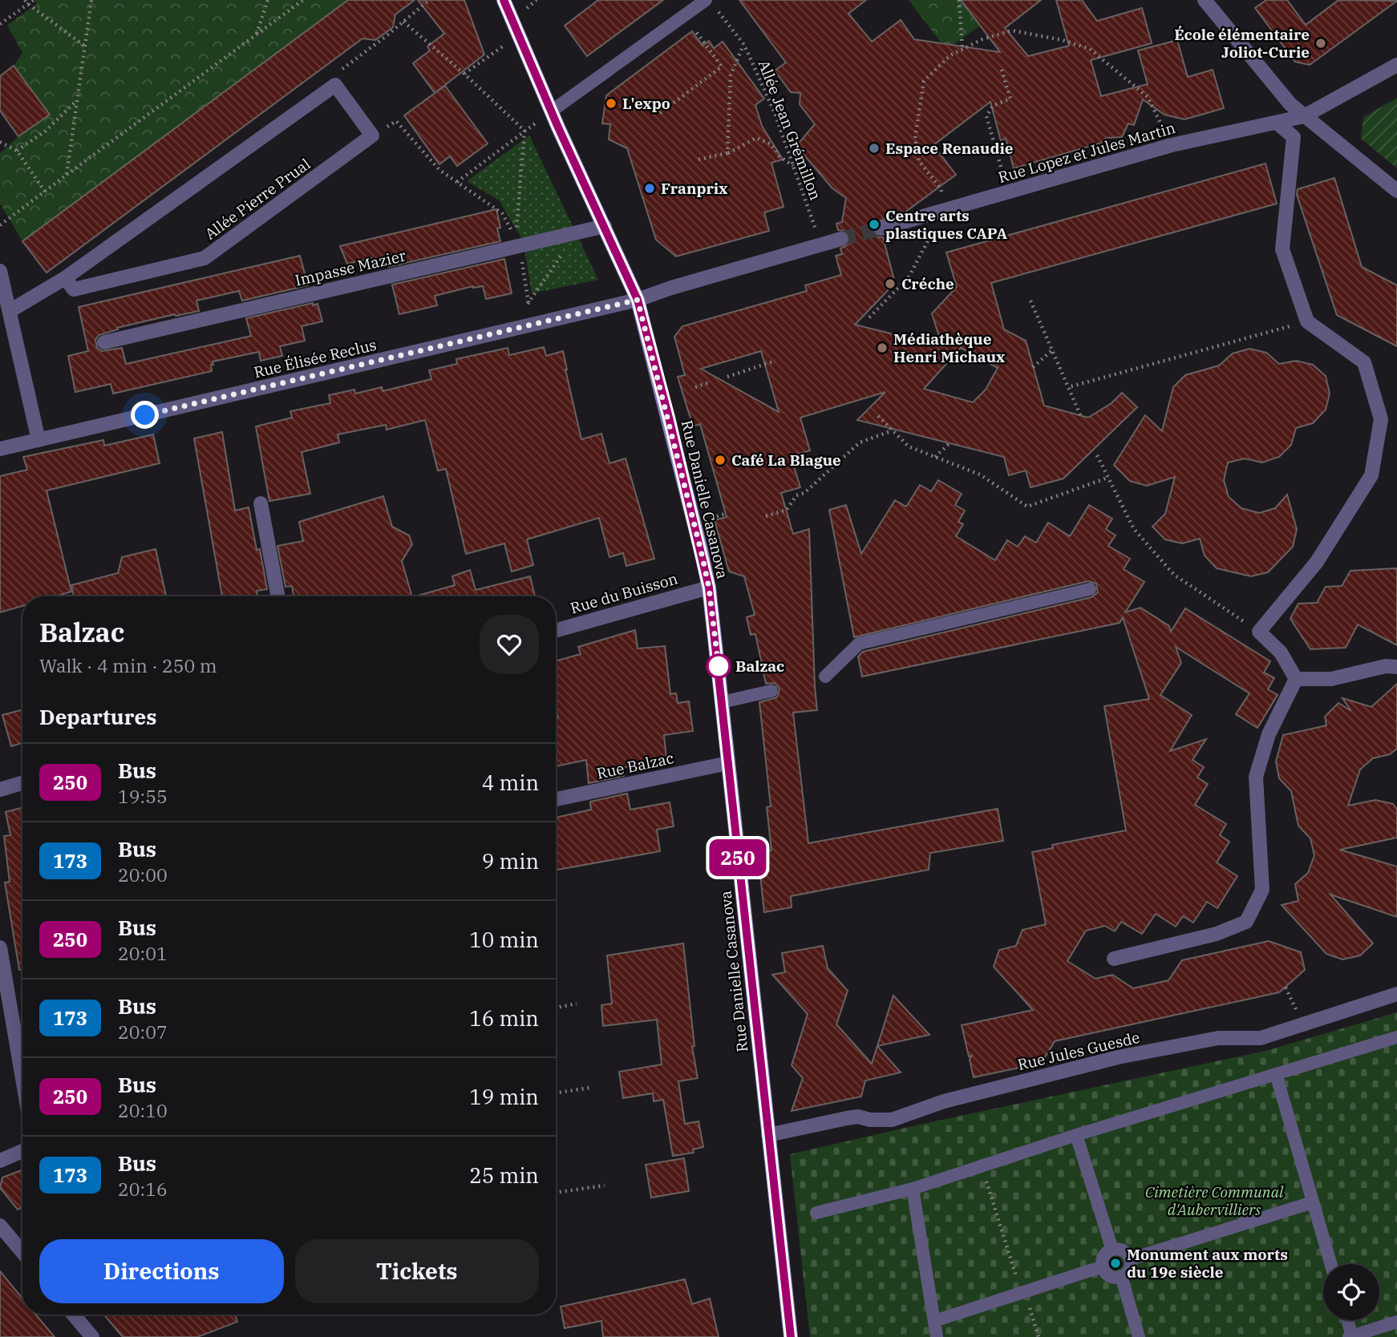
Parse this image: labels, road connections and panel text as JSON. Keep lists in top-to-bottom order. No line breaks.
{"streets":{"main road":["Rue Danielle Casanova"],"street":["Rue Lopez et Jules Martin","Allée Pierre Prual","Impasse Mazier","Rue Élisée Reclus","Rue du Buisson","Rue Balzac","Rue Jules Guesde"],"path":["Allée Jean Grémillon"]},"crossings":[["Impasse Mazier","Rue Danielle Casanova"],["Rue Élisée Reclus","Rue Danielle Casanova"],["Rue Danielle Casanova","Rue du Buisson"],["Rue Danielle Casanova","Rue Balzac"],["Rue Danielle Casanova","Rue Jules Guesde"]],"parks":["Cimetière Communal d'Aubervilliers"],"places":["École élémentaire Joliot-Curie","L'expo","Espace Renaudie","Franprix","Centre arts plastiques CAPA","Créche","Médiathèque Henri Michaux","Café La Blague","Balzac","Monument aux morts du 19e siècle"],"lines":["bus line 250"],"page":{"on_map":"250","heading":[["Balzac","Walk · 4 min · 250 m"],"Departures"],"list":[{"mark":"250","name":"Bus","note":"19:55","value":"4 min"},{"mark":"173","name":"Bus","note":"20:00","value":"9 min"},{"mark":"250","name":"Bus","note":"20:01","value":"10 min"},{"mark":"173","name":"Bus","note":"20:07","value":"16 min"},{"mark":"250","name":"Bus","note":"20:10","value":"19 min"},{"mark":"173","name":"Bus","note":"20:16","value":"25 min"}],"buttons":["Directions","Tickets"]}}
